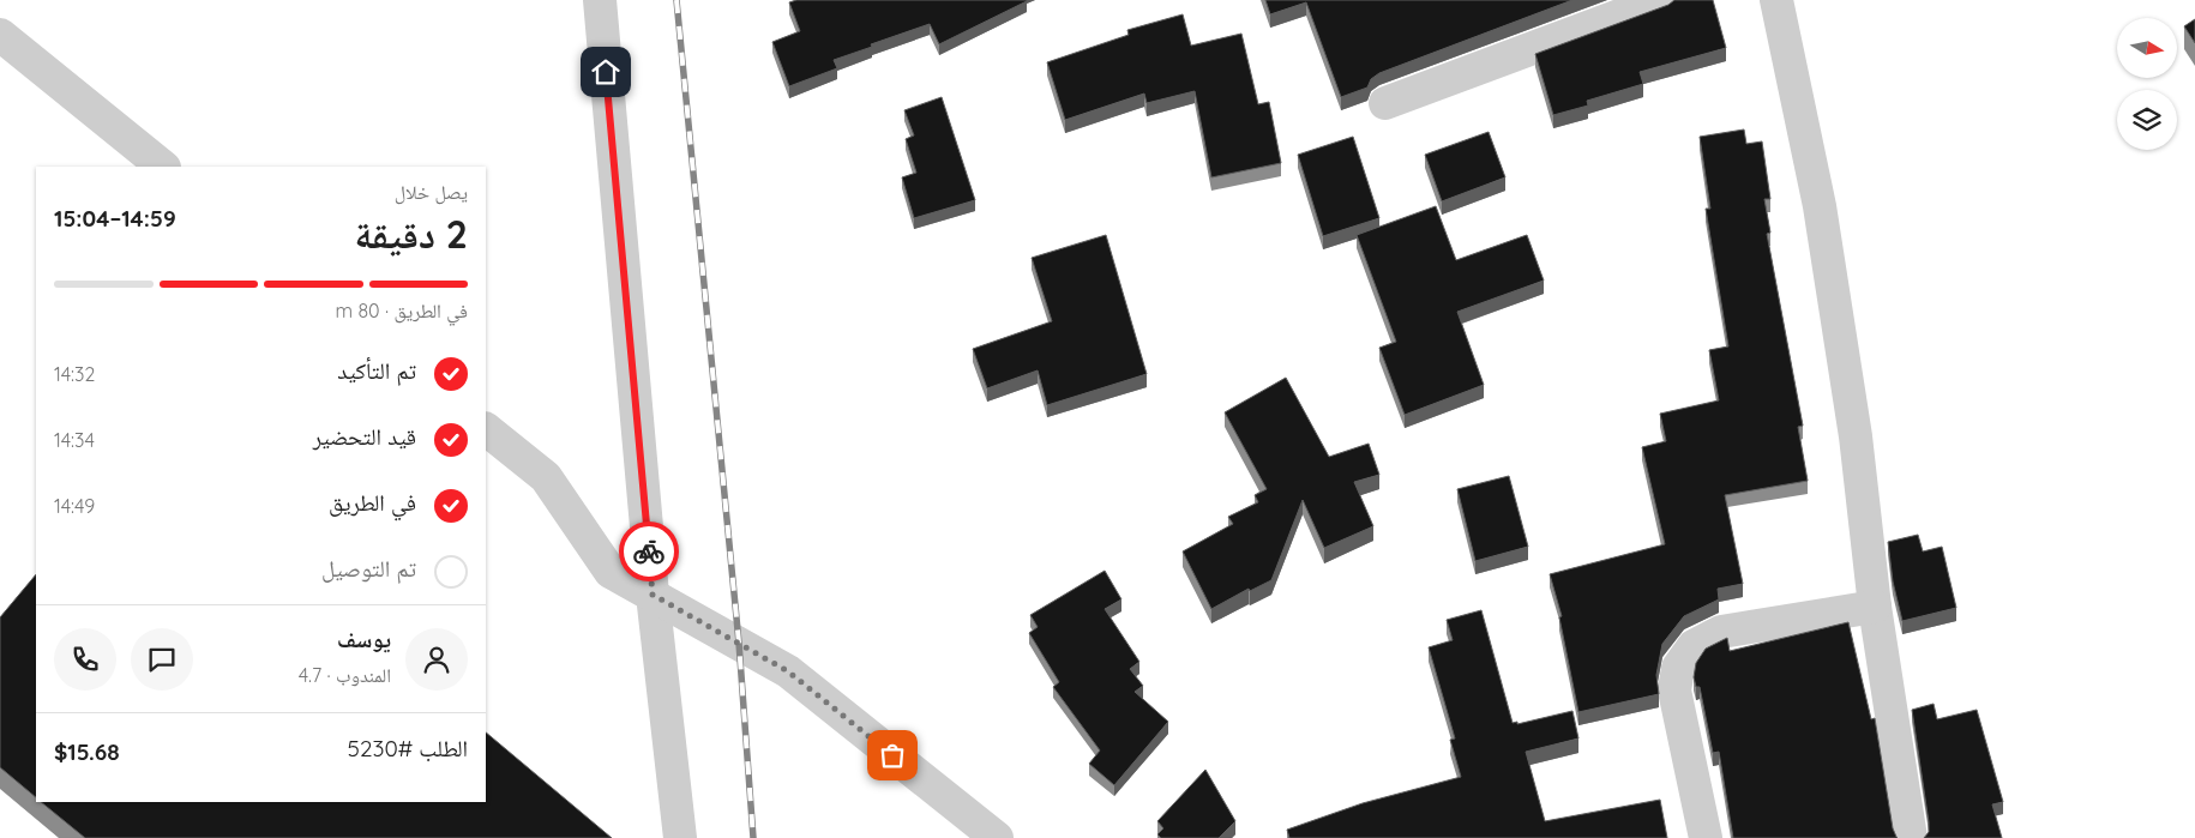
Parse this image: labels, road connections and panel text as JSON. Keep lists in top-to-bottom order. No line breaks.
{"north":"right","page":{"heading":["2 دقيقة","يصل خلال","14:59–15:04"],"panel":["يوسف","المندوب · 4.7","الطلب #5230","$15.68"],"bar":"في الطريق · 80 m","list":[["تم التأكيد","14:32"],["قيد التحضير","14:34"],["في الطريق","14:49"],"تم التوصيل"]}}
